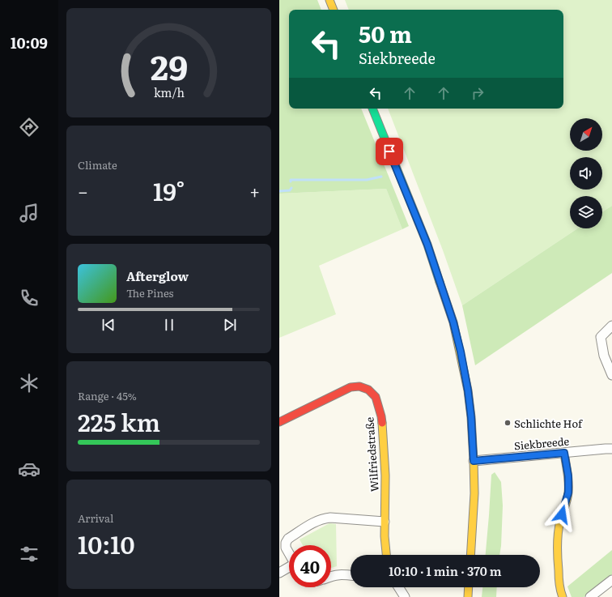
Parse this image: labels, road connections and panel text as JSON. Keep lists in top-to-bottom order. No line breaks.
{"streets":{"main road":["Wilfriedstraße"],"street":["Siekbreede"]},"places":["Schlichte Hof"],"north":"top right","page":{"tabs":"10:09","turn":["50 m","Siekbreede"],"tile":["Climate",["Range · 45%","225 km"],["Arrival","10:10"]],"heat":["−","19°","+"],"song":["Afterglow","The Pines"],"limit":"40","trip":"10:10 · 1 min · 370 m","gauge":["29","km/h"]}}
